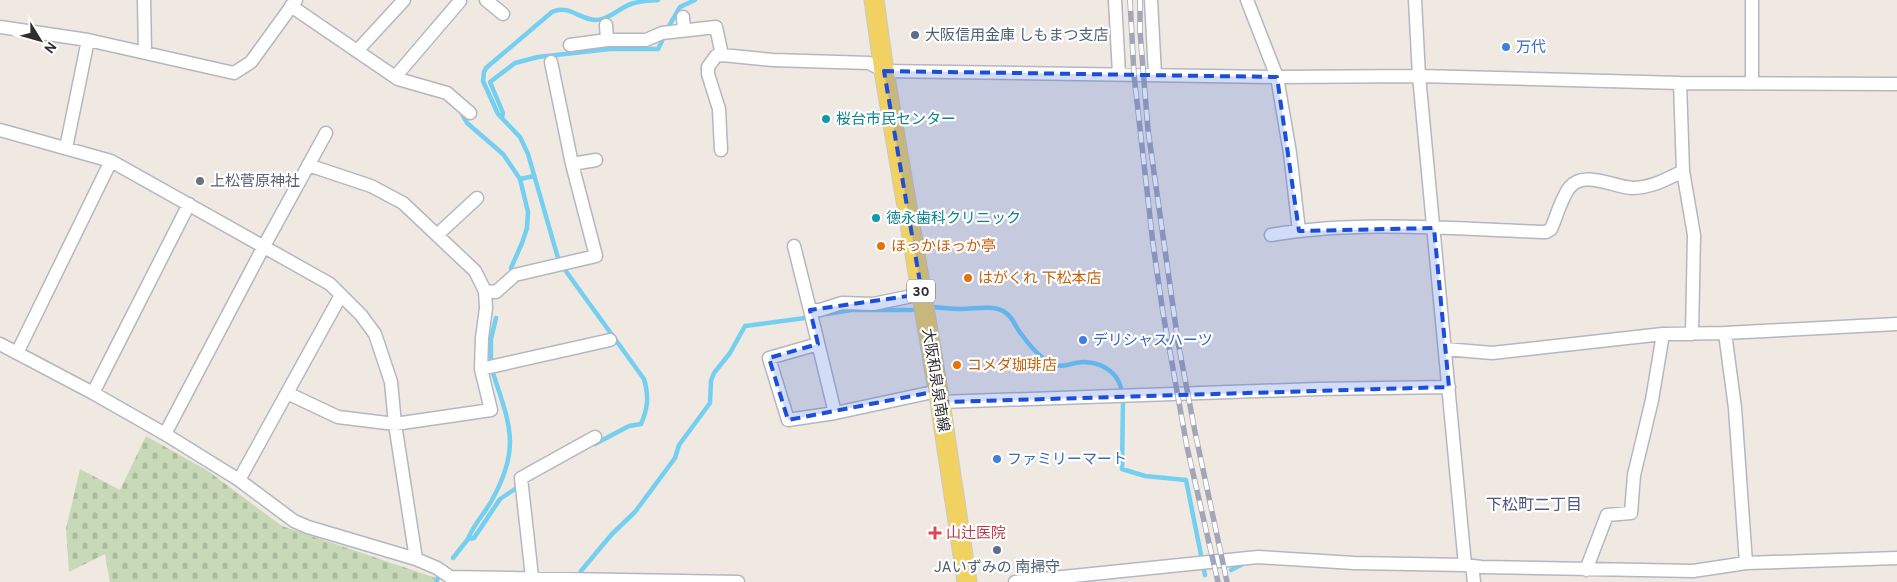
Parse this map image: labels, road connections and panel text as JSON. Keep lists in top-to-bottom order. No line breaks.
{"streets":{"main road":["30","大阪和泉泉南線"]},"districts":["下松町二丁目"],"places":{"other":["大阪信用金庫 しもまつ支店","万代","桜台市民センター","上松菅原神社","徳永歯科クリニック","ほっかほっか亭","はがくれ 下松本店","デリシャスハーツ","コメダ珈琲店","ファミリーマート","JAいずみの 南掃守"],"health":["山辻医院"]},"north":"bottom right"}
